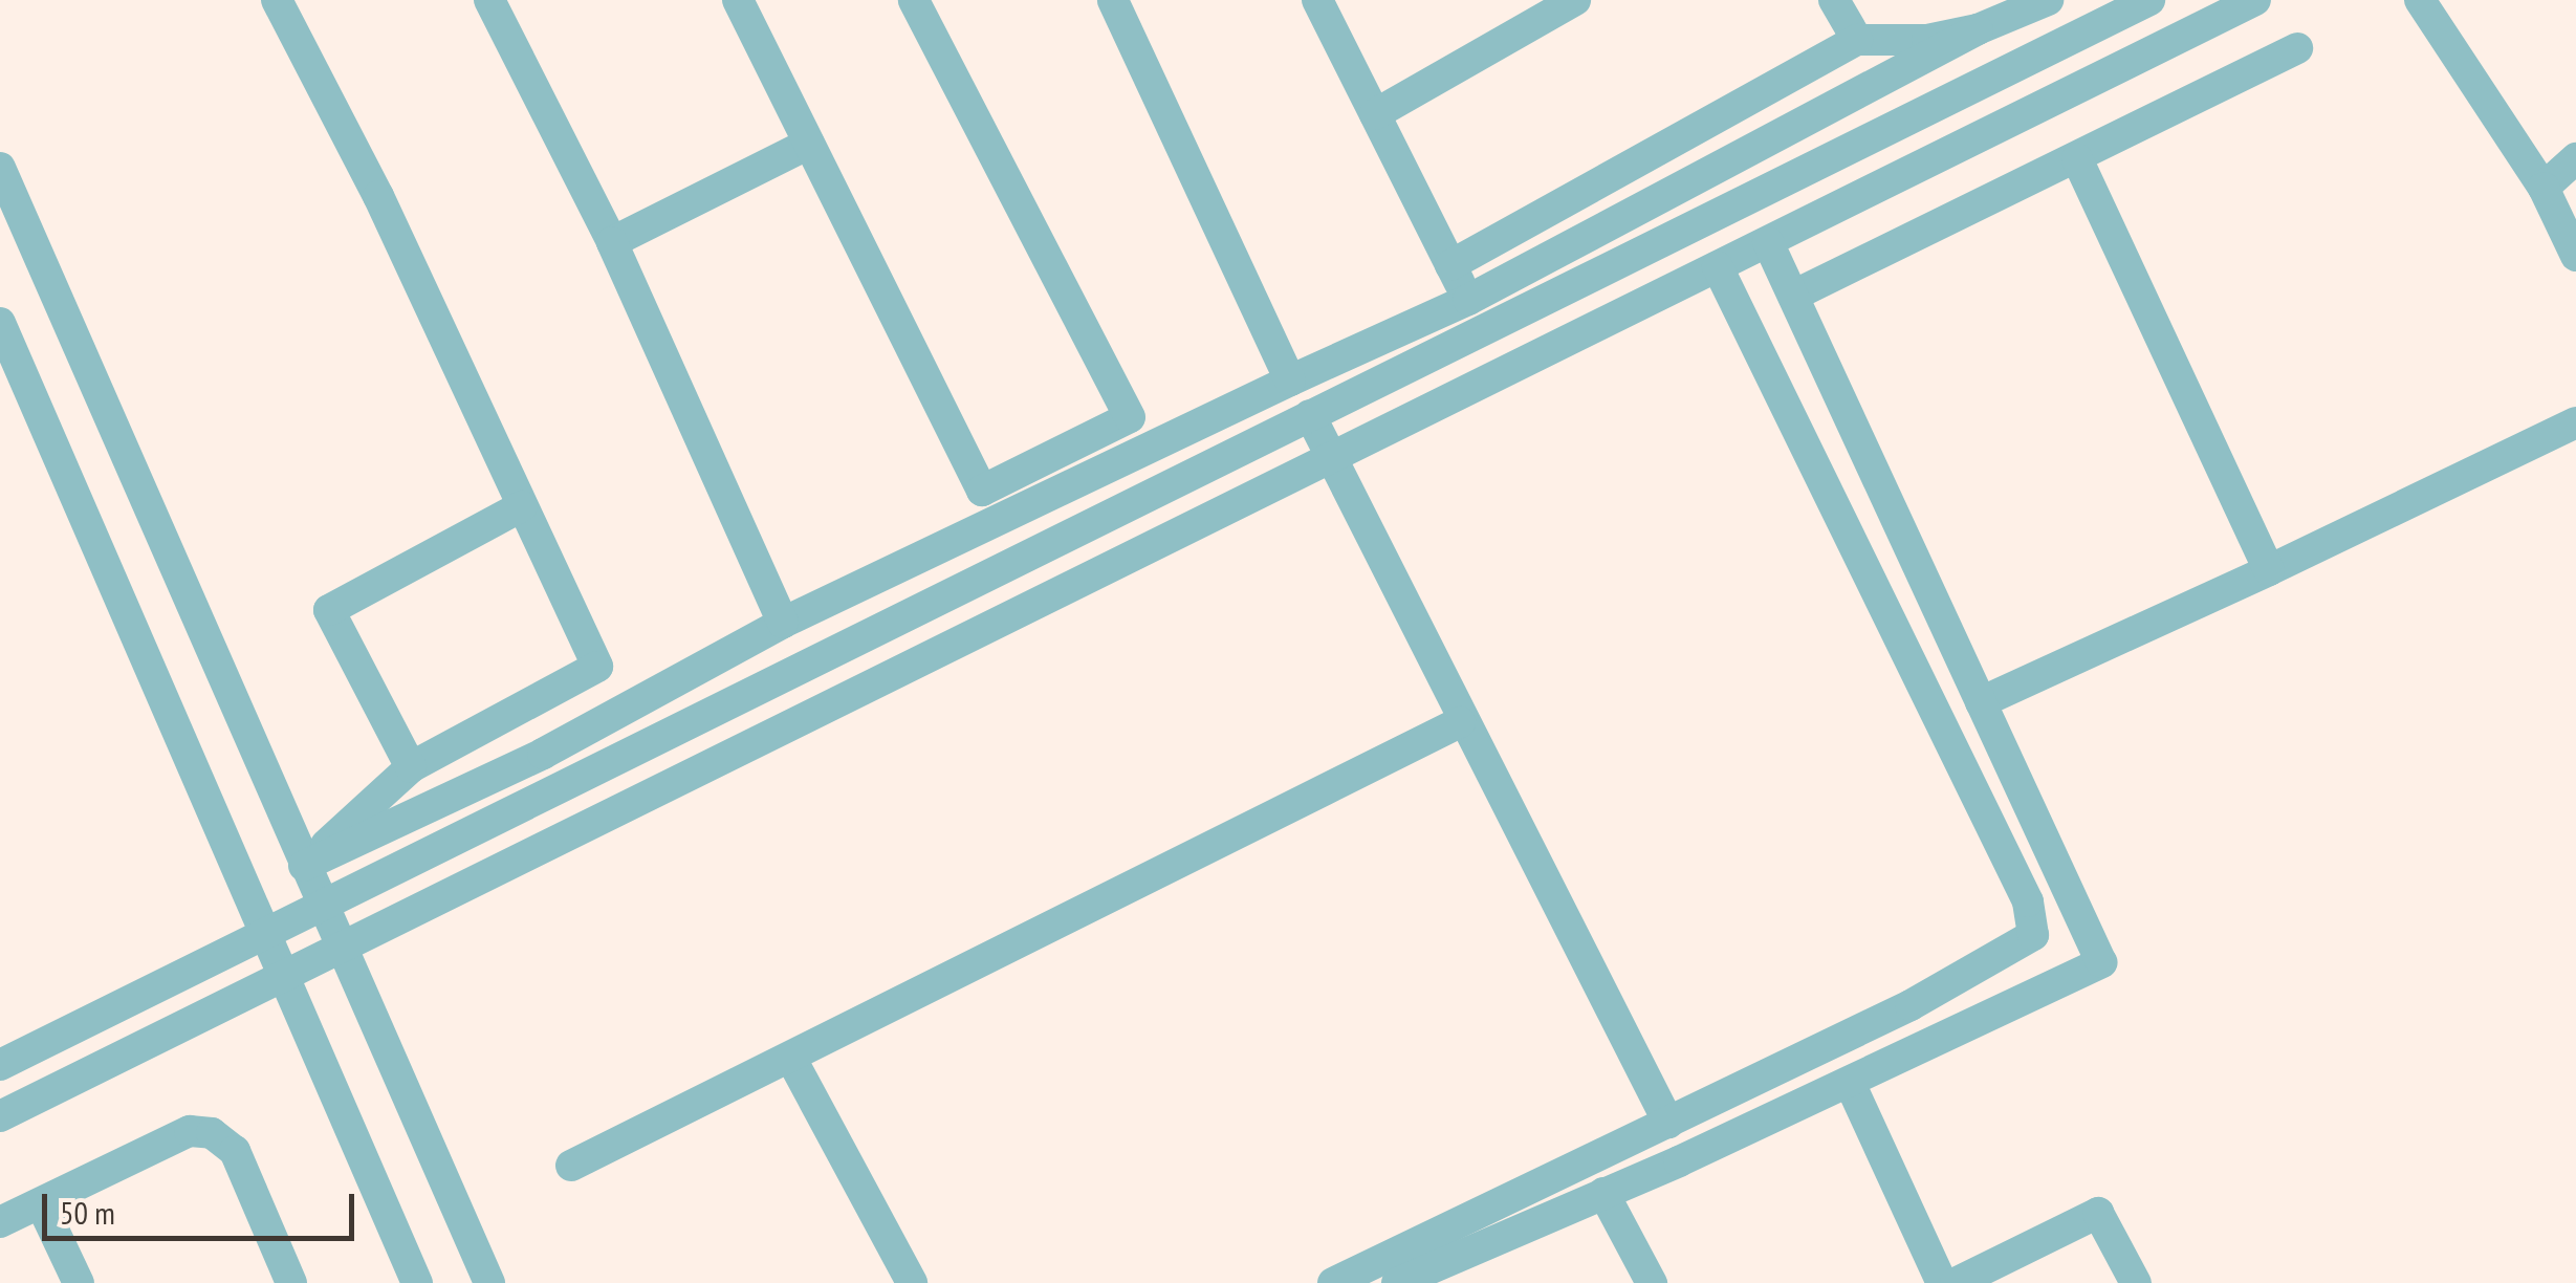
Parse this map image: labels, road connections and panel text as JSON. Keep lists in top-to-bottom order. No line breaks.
{"scale_bar":"50 m"}
